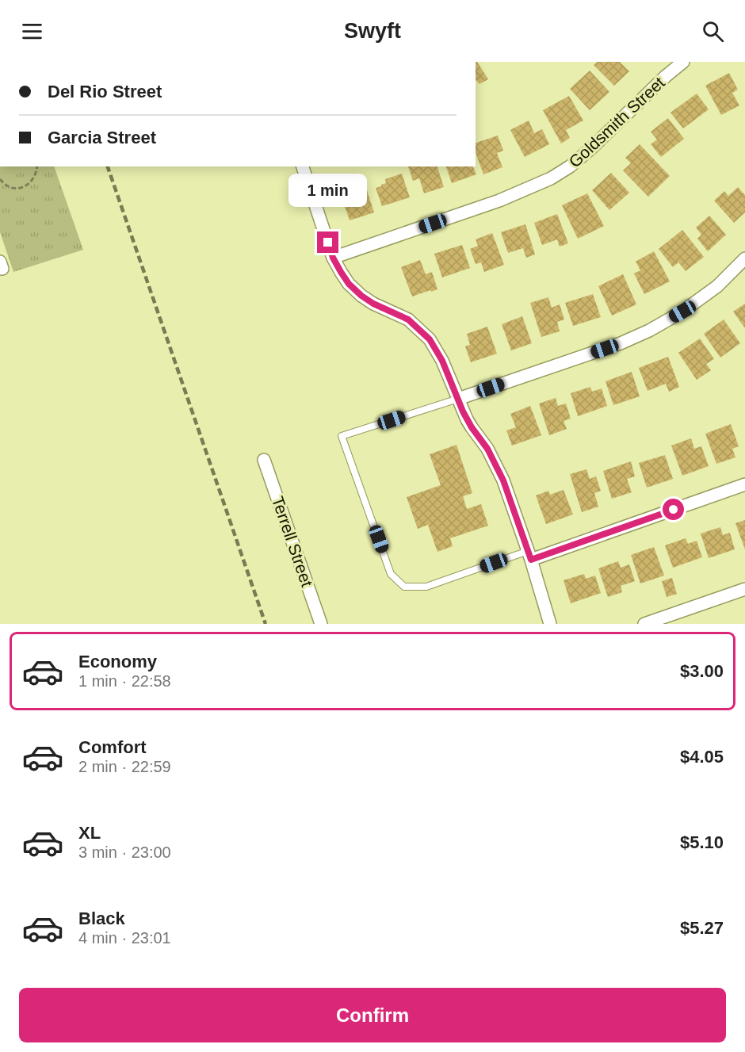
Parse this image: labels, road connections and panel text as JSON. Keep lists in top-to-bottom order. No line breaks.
{"streets":{"street":["Goldsmith Street","Terrell Street"]},"page":{"header":"Swyft","banner":["Del Rio Street","Garcia Street"],"bubble":"1 min","list":[{"name":"Economy","note":"1 min · 22:58","value":"$3.00"},{"name":"Comfort","note":"2 min · 22:59","value":"$4.05"},{"name":"XL","note":"3 min · 23:00","value":"$5.10"},{"name":"Black","note":"4 min · 23:01","value":"$5.27"}],"buttons":"Confirm"}}
